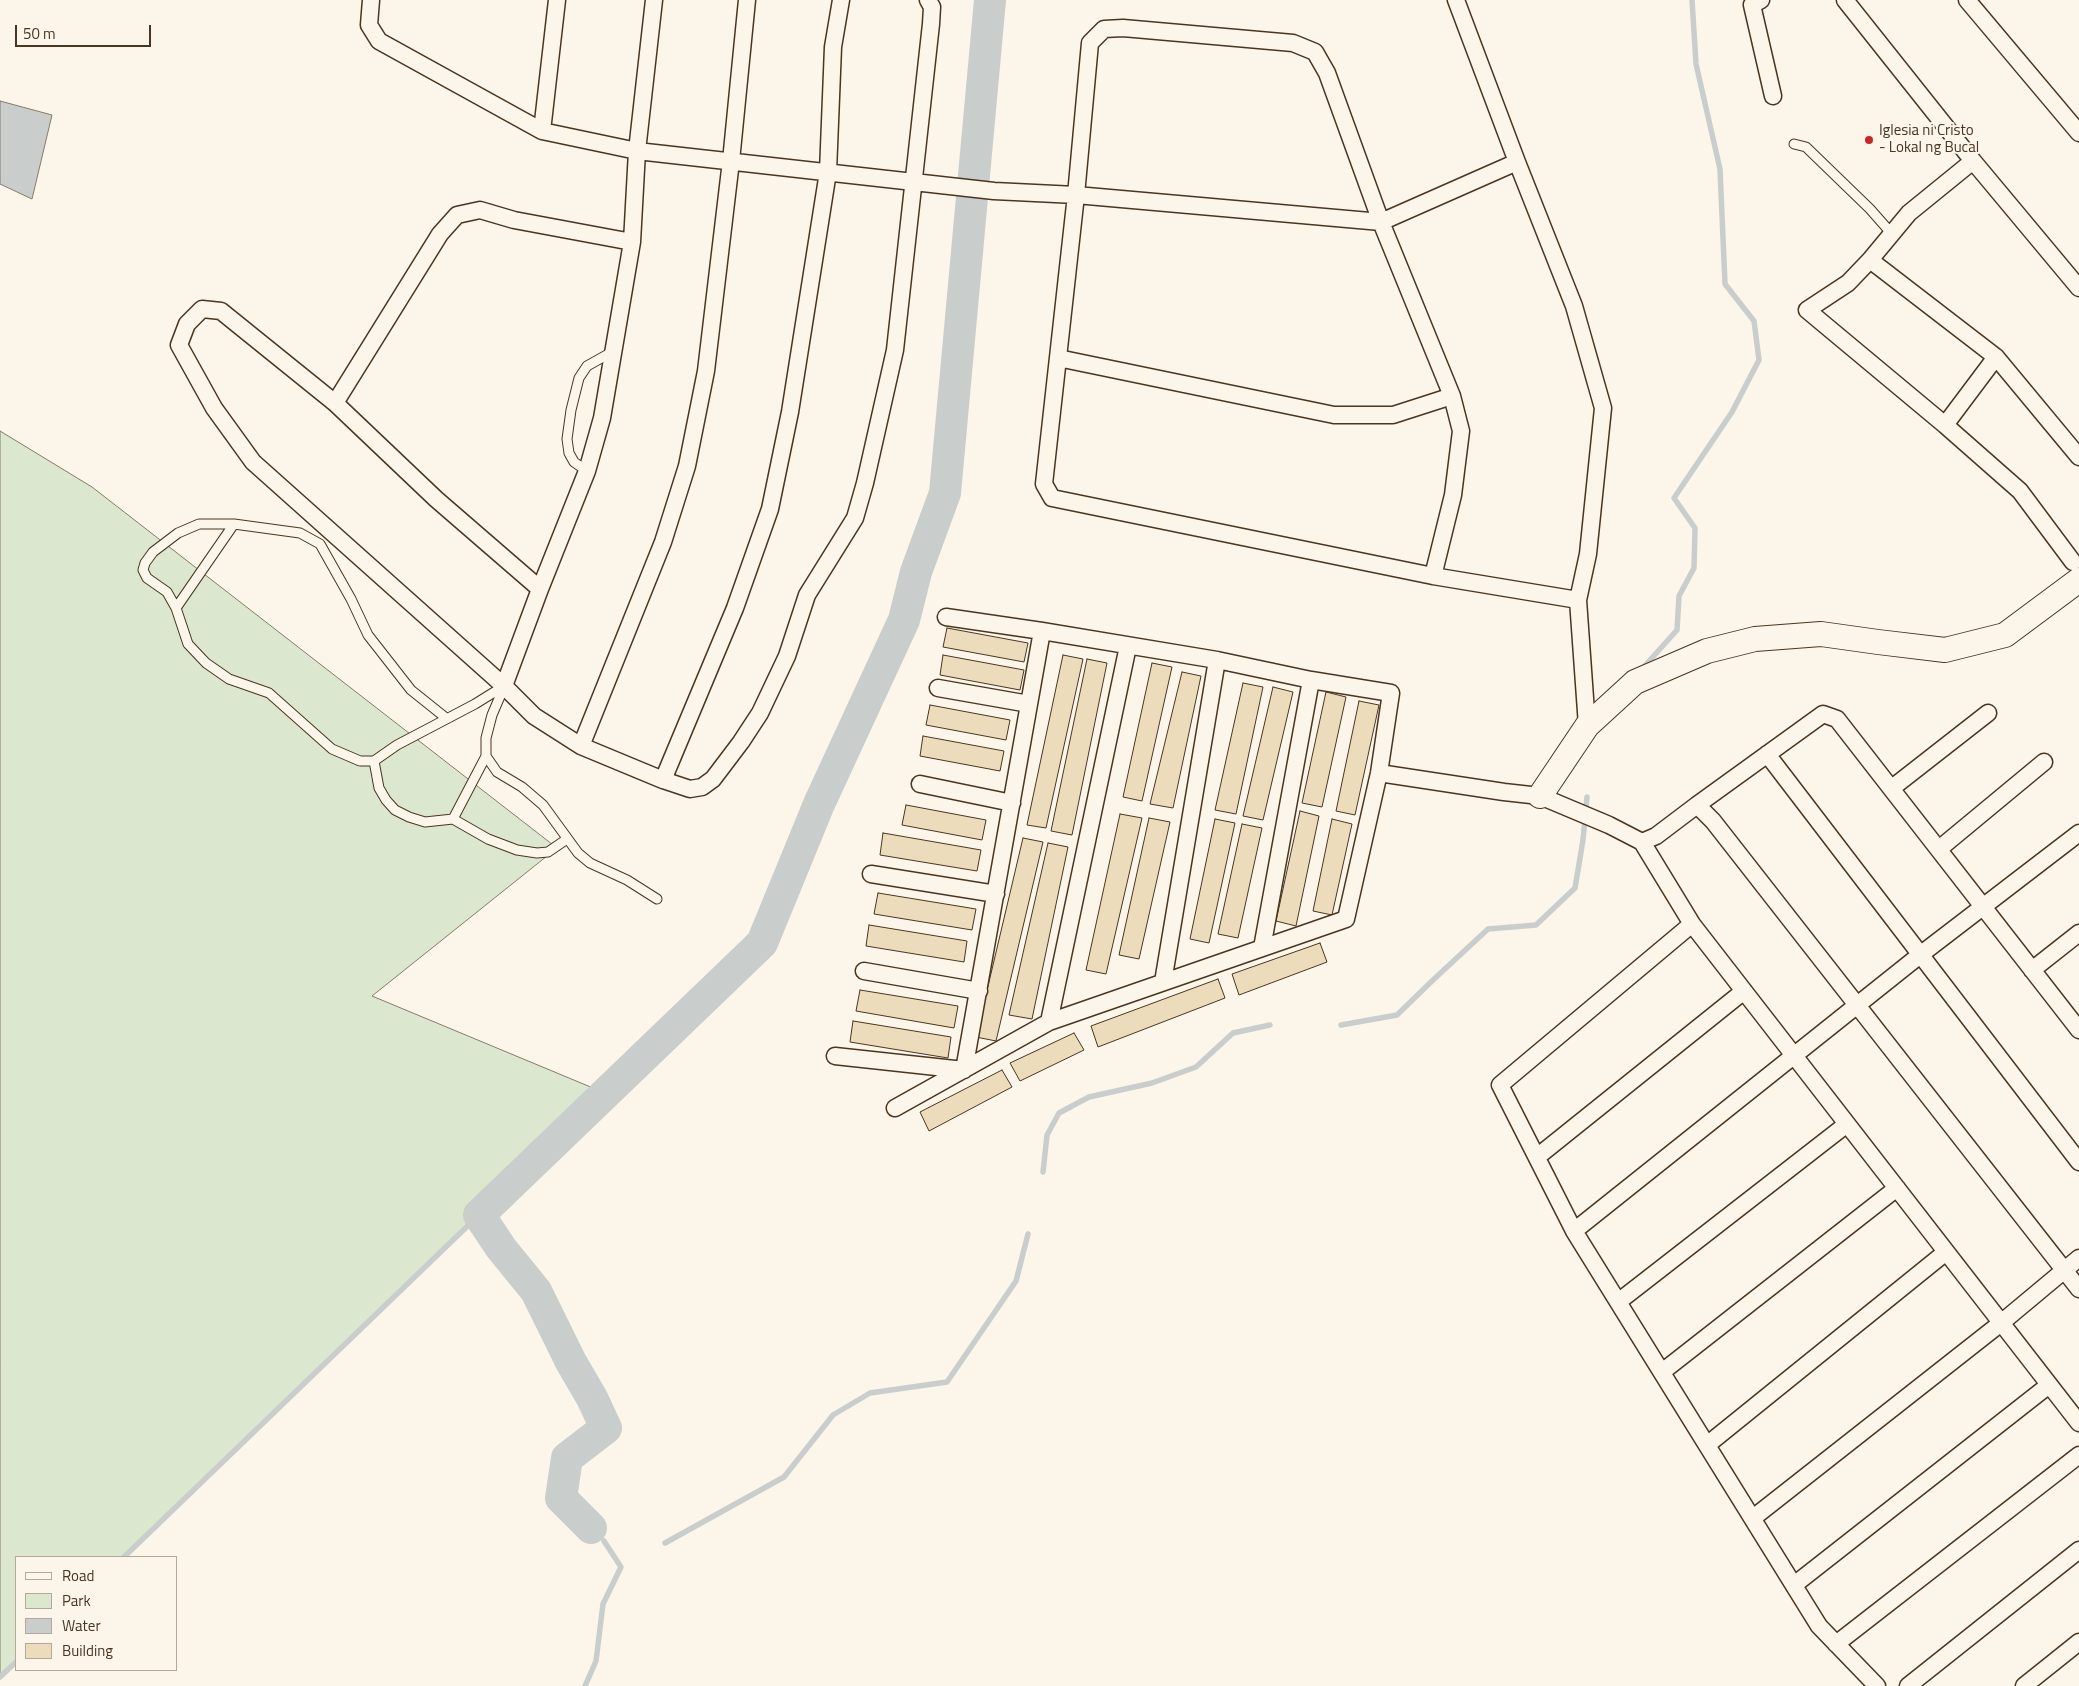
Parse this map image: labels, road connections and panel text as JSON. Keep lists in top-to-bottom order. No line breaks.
{"places":["Iglesia ni Cristo - Lokal ng Bucal"],"legend":["Road","Park","Water","Building"],"scale_bar":"50 m"}
